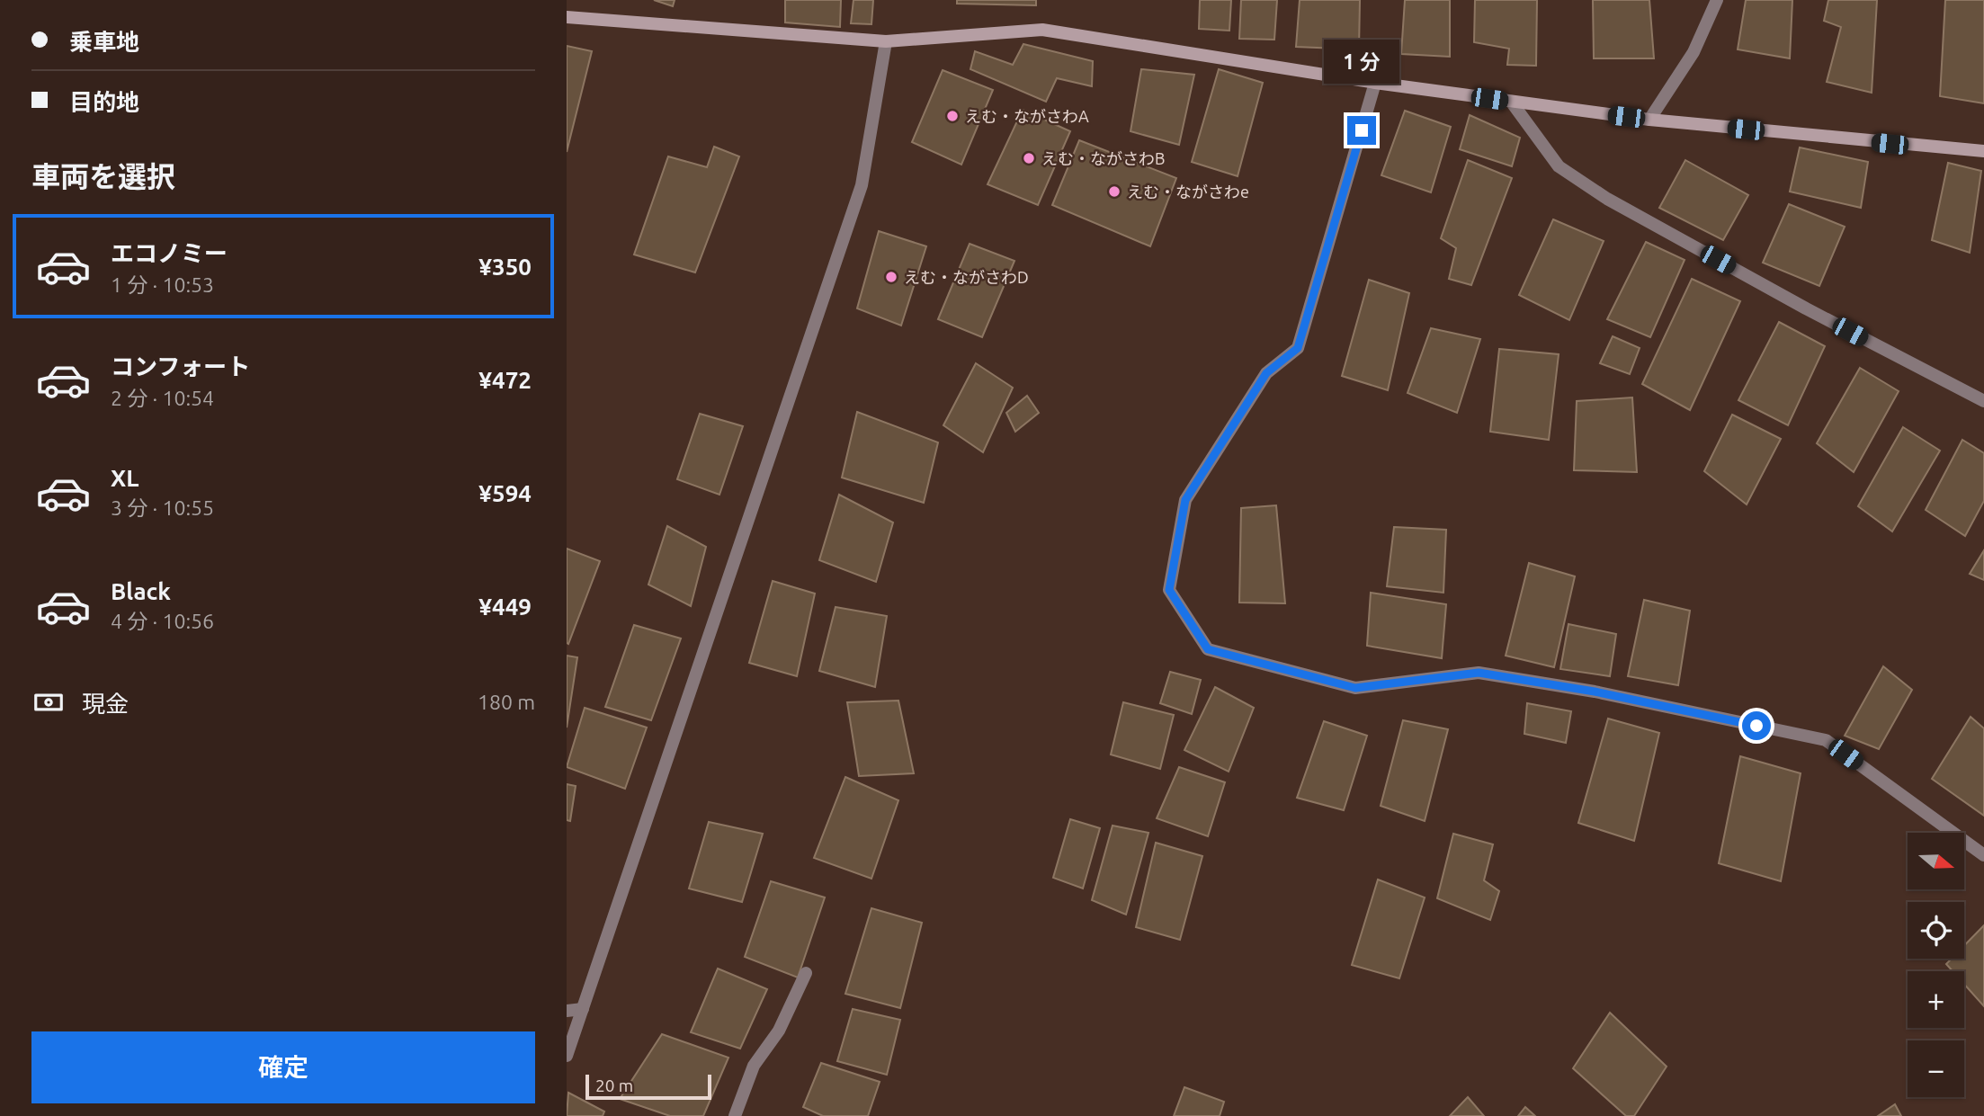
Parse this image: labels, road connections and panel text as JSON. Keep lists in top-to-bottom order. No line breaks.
{"places":["えむ・ながさわA","えむ・ながさわB","えむ・ながさわe","えむ・ながさわD"],"scale_bar":"20 m","north":"right","page":{"banner":["乗車地","目的地"],"bubble":"1 分","heading":"車両を選択","list":[{"name":"エコノミー","note":"1 分 · 10:53","value":"¥350"},{"name":"コンフォート","note":"2 分 · 10:54","value":"¥472"},{"name":"XL","note":"3 分 · 10:55","value":"¥594"},{"name":"Black","note":"4 分 · 10:56","value":"¥449"}],"pay":["現金","180 m"],"map_buttons":["+","−"],"buttons":"確定","scale":"20 m"}}
